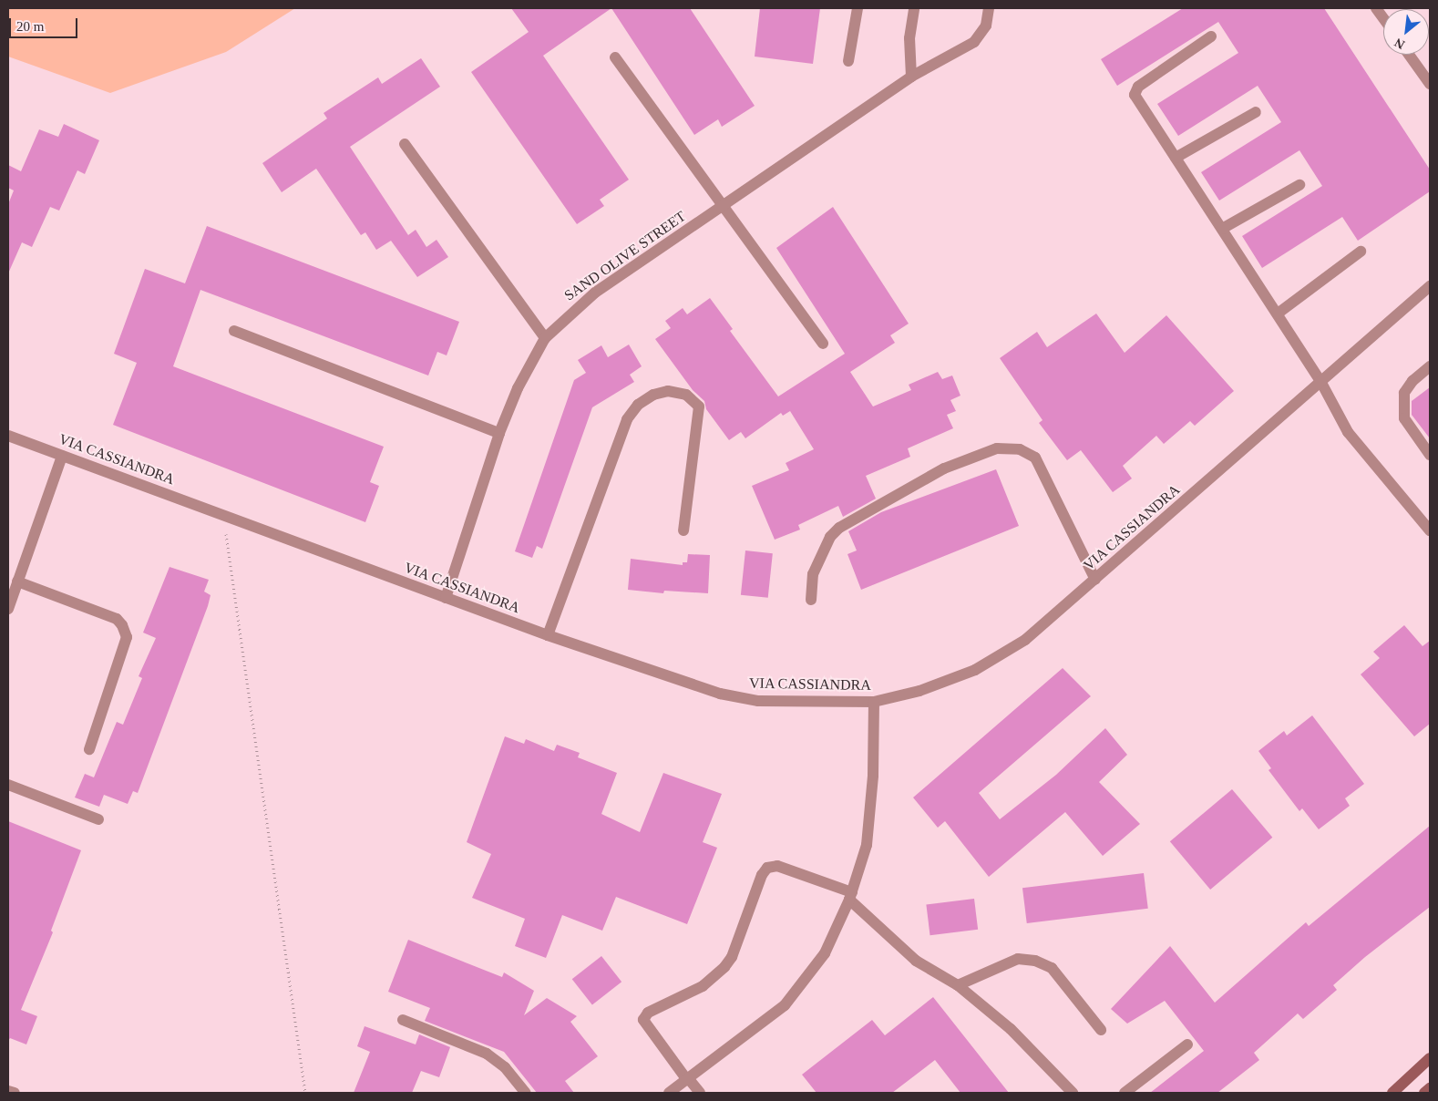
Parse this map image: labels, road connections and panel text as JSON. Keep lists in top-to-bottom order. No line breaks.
{"streets":{"street":["SAND OLIVE STREET","VIA CASSIANDRA"]},"crossings":[["SAND OLIVE STREET","VIA CASSIANDRA"]],"scale_bar":"20 m","north":"bottom left"}
